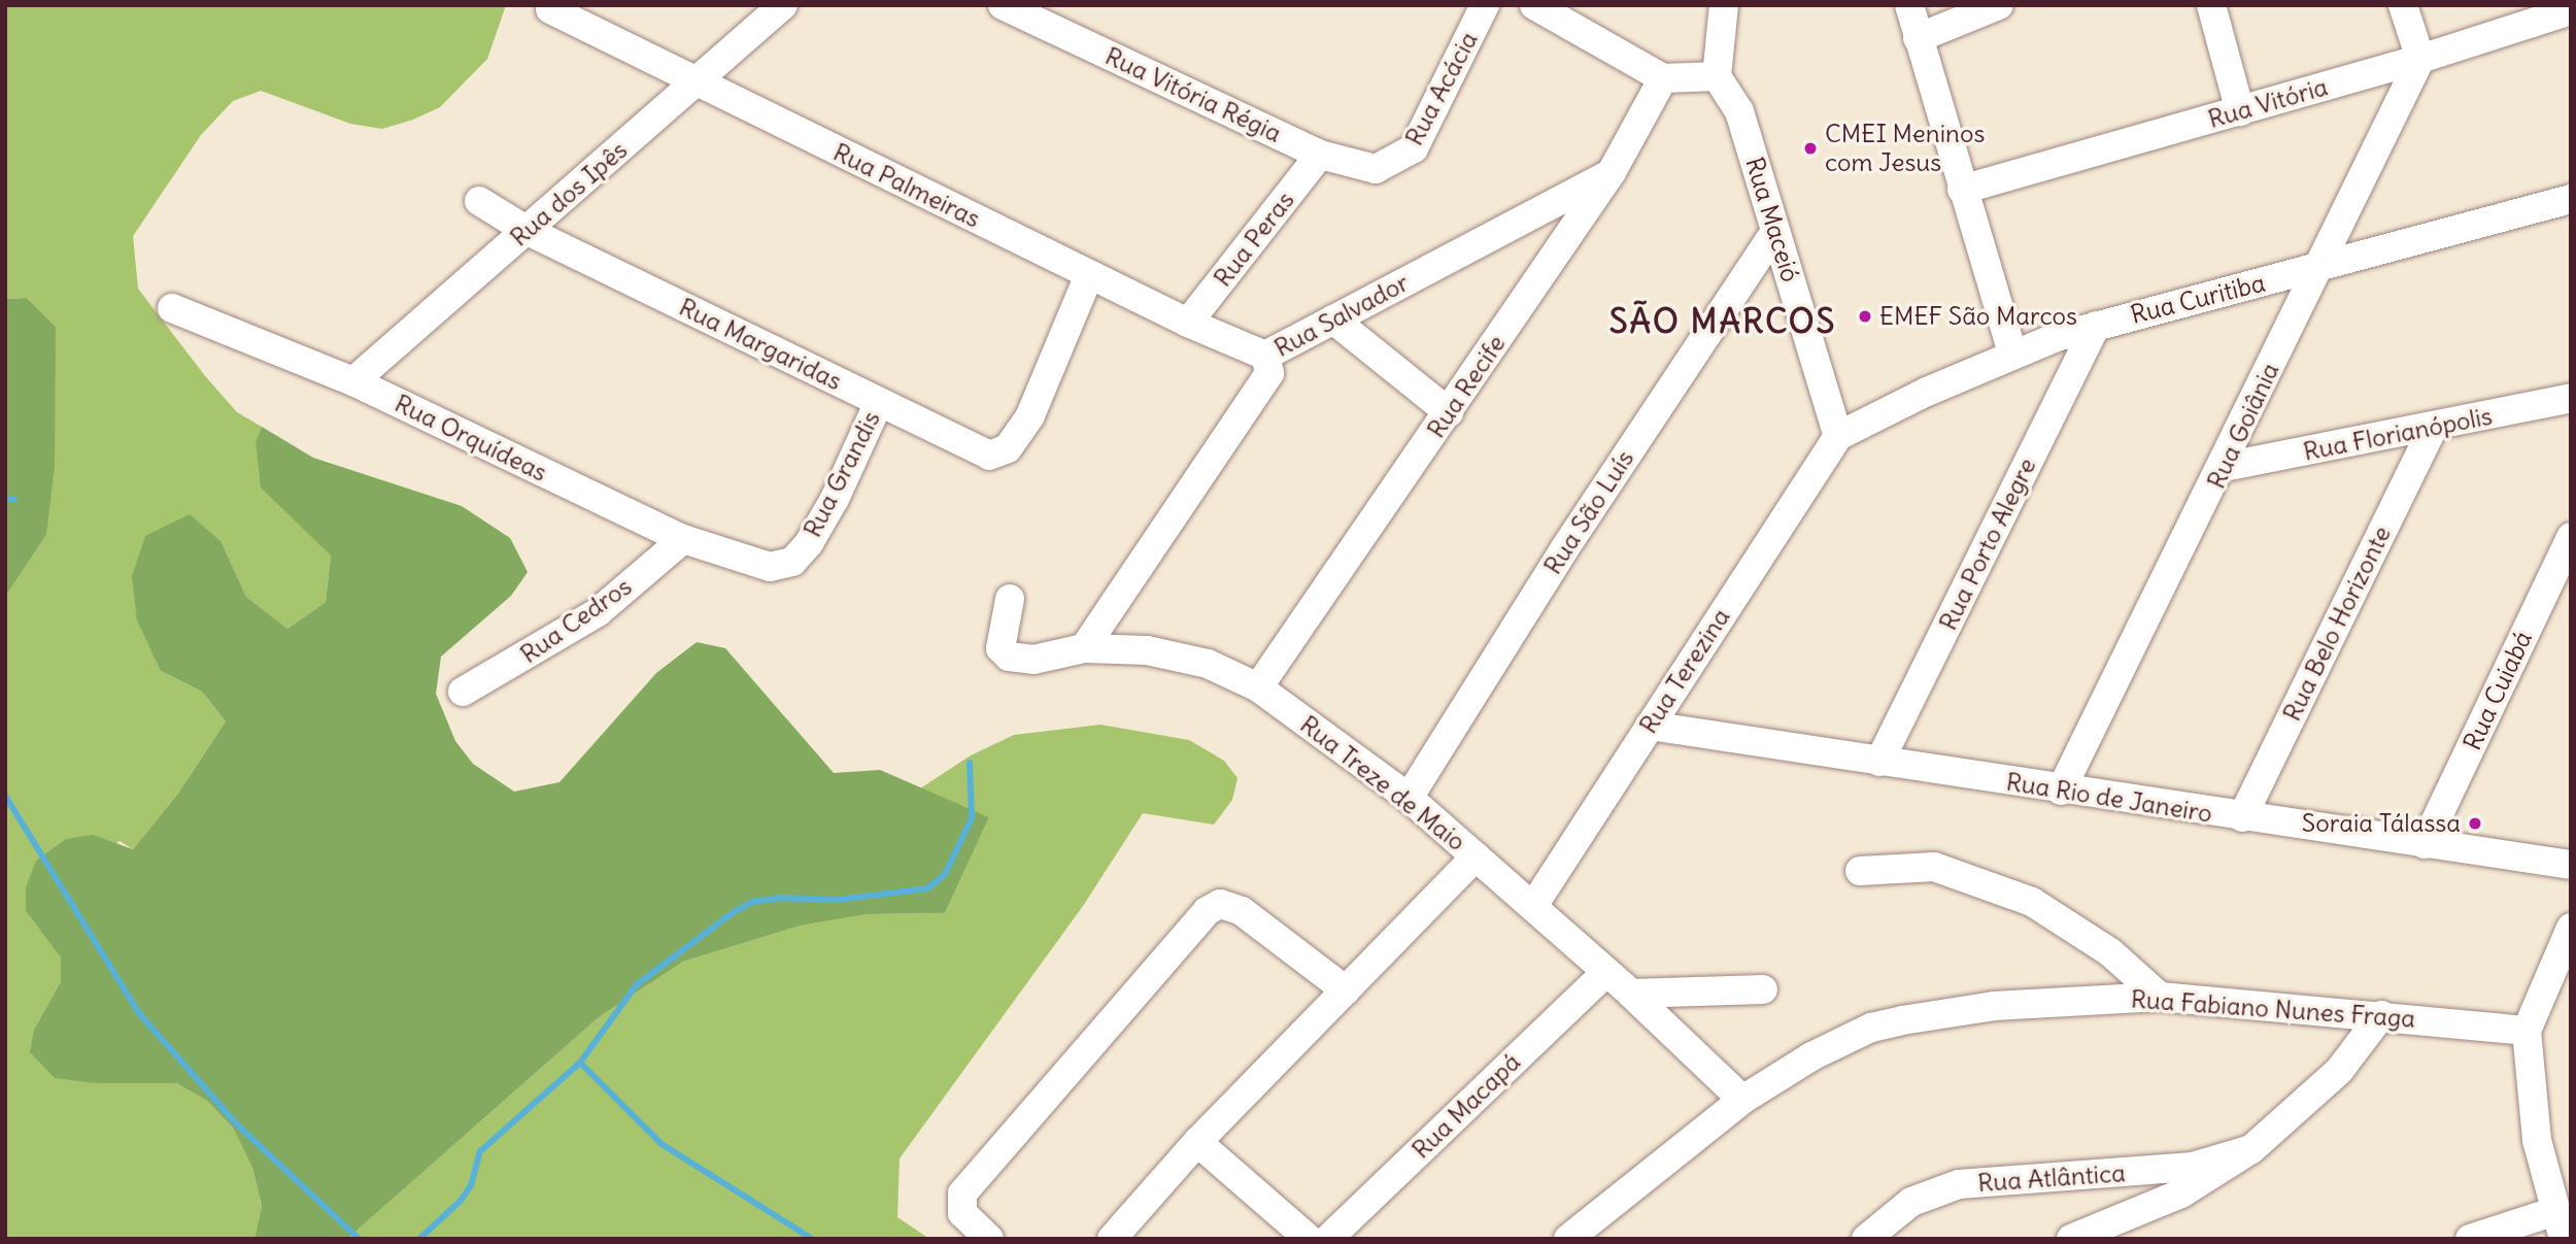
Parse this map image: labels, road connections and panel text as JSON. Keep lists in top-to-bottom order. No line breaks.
{"streets":{"street":["Rua Acácia","Rua Vitória Régia","Rua Vitória","Rua Palmeiras","Rua dos Ipês","Rua Maceió","Rua Peras","Rua Curitiba","Rua Salvador","Rua Margaridas","Rua Recife","Rua Goiânia","Rua Florianópolis","Rua Orquídeas","Rua Grandis","Rua São Luís","Rua Porto Alegre","Rua Cedros","Rua Belo Horizonte","Rua Terezina","Rua Cuiabá","Rua Treze de Maio","Rua Rio de Janeiro","Rua Fabiano Nunes Fraga","Rua Macapá","Rua Atlântica"]},"crossings":[["Rua Acácia","Rua Vitória Régia"],["Rua Vitória Régia","Rua Peras"],["Rua Vitória","Rua Goiânia"],["Rua Palmeiras","Rua dos Ipês"],["Rua Palmeiras","Rua Peras"],["Rua Palmeiras","Rua Salvador"],["Rua Palmeiras","Rua Margaridas"],["Rua dos Ipês","Rua Margaridas"],["Rua dos Ipês","Rua Orquídeas"],["Rua Maceió","Rua Curitiba"],["Rua Maceió","Rua São Luís"],["Rua Maceió","Rua Terezina"],["Rua Curitiba","Rua Goiânia"],["Rua Curitiba","Rua Porto Alegre"],["Rua Curitiba","Rua Terezina"],["Rua Salvador","Rua Recife"],["Rua Salvador","Rua Treze de Maio"],["Rua Margaridas","Rua Grandis"],["Rua Recife","Rua Treze de Maio"],["Rua Goiânia","Rua Florianópolis"],["Rua Goiânia","Rua Rio de Janeiro"],["Rua Florianópolis","Rua Belo Horizonte"],["Rua Orquídeas","Rua Grandis"],["Rua Orquídeas","Rua Cedros"],["Rua São Luís","Rua Treze de Maio"],["Rua Porto Alegre","Rua Rio de Janeiro"],["Rua Belo Horizonte","Rua Rio de Janeiro"],["Rua Terezina","Rua Treze de Maio"],["Rua Terezina","Rua Rio de Janeiro"],["Rua Cuiabá","Rua Rio de Janeiro"],["Rua Treze de Maio","Rua Fabiano Nunes Fraga"],["Rua Treze de Maio","Rua Macapá"]],"districts":["SÃO MARCOS"],"places":["CMEI Meninos com Jesus","EMEF São Marcos","Soraia Tálassa"]}
